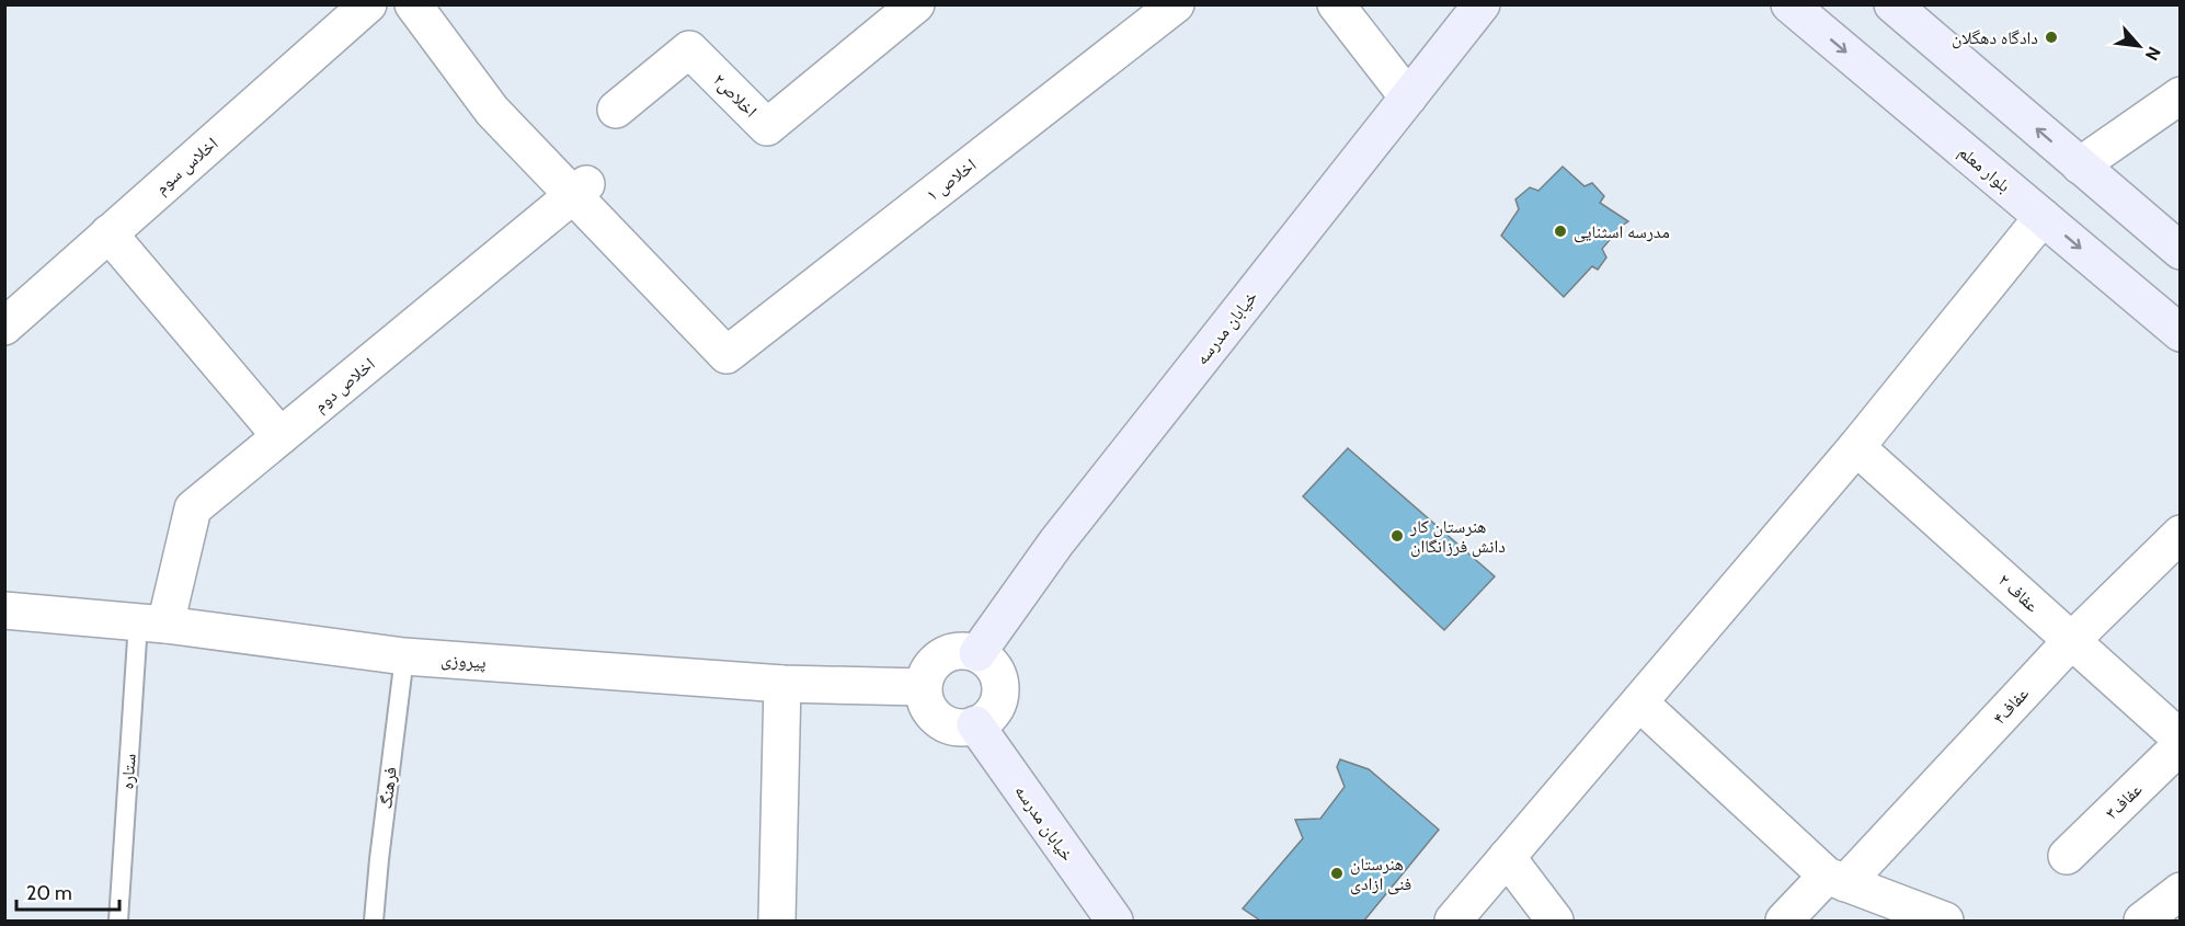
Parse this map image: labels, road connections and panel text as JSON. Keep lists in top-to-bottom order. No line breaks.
{"streets":{"main road":["بلوار معلم","خیابان مدرسه"],"street":["اخلاص۲","اخلاس سوم","اخلاص ۱","اخلاص دوم","عفاف ۲","پیروزی","عفاف۴","عفاف۳"],"lane":["ستاره","فرهنگ"]},"crossings":[["اخلاص ۱","اخلاص دوم"],["خیابان مدرسه","پیروزی"],["اخلاص دوم","پیروزی"],["اخلاص دوم","ستاره"],["عفاف ۲","عفاف۴"],["پیروزی","ستاره"],["پیروزی","فرهنگ"]],"places":["دادگاه دهگلان","مدرسه اسثنایی","هنرستان کار دانش فرزانگاان","هنرستان فنی ازادی"],"scale_bar":"20 m","north":"bottom right"}
